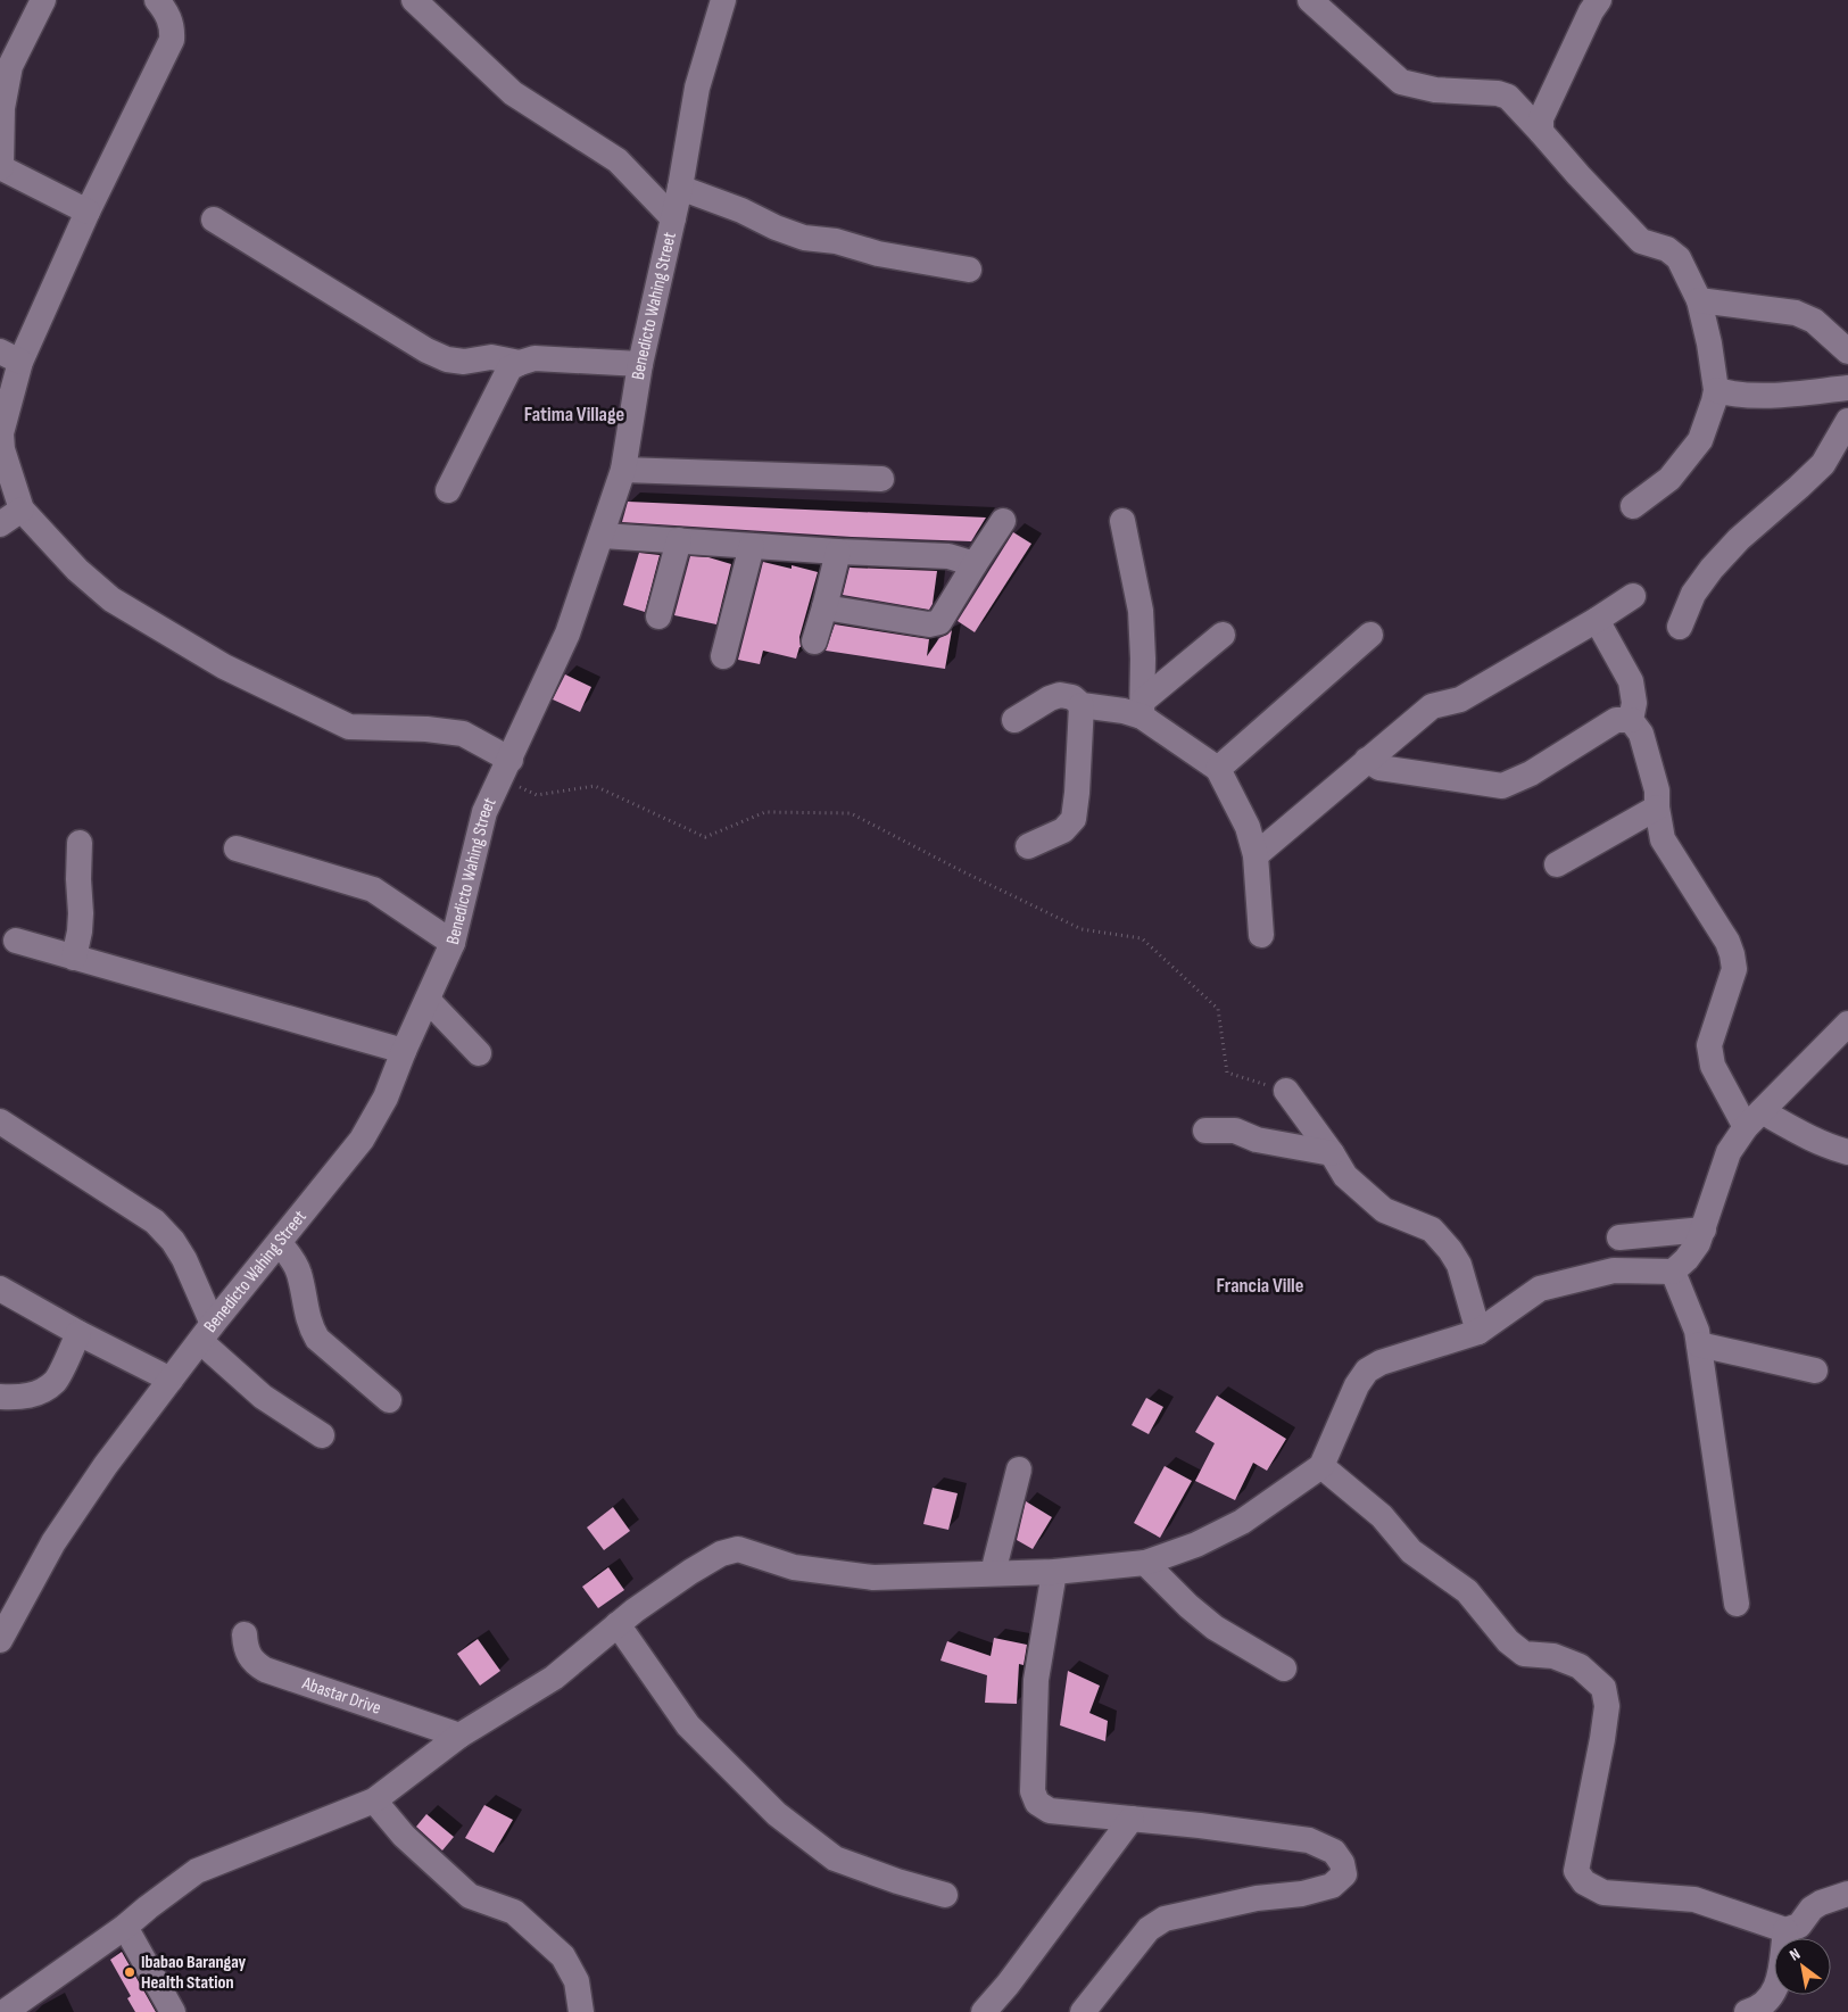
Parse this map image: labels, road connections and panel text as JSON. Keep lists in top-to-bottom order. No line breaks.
{"streets":{"street":["Benedicto Wahing Street","Abastar Drive"]},"districts":["Fatima Village","Francia Ville"],"places":["Ibabao Barangay Health Station"],"north":"top left"}
